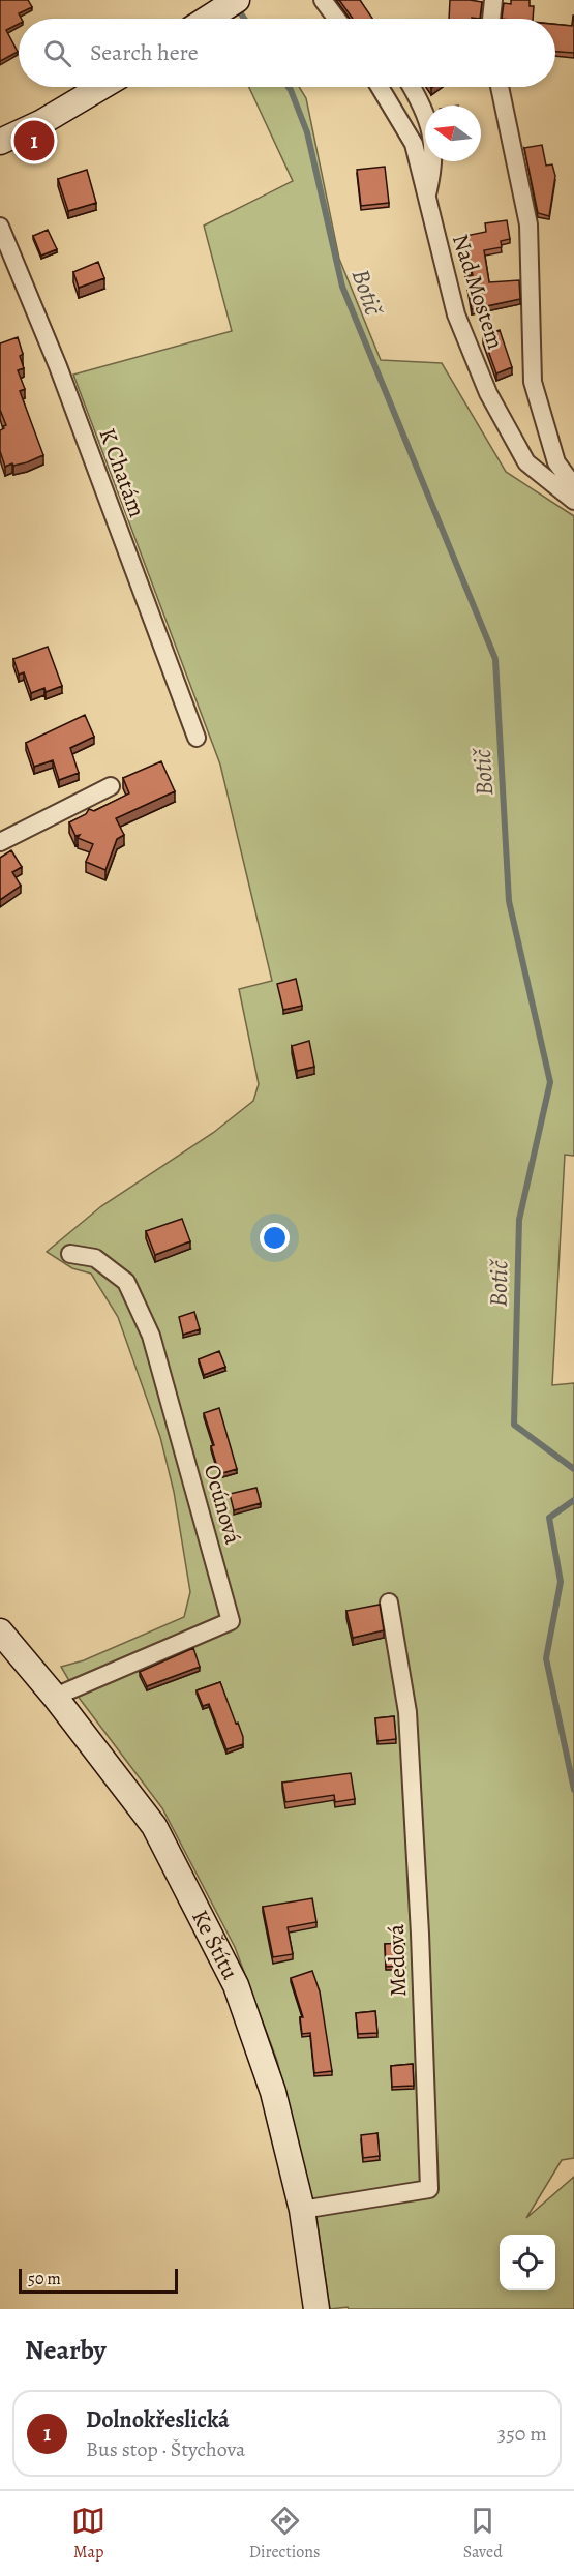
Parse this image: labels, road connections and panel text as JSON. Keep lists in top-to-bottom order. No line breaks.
{"streets":{"street":["Nad Mostem","K Chatám","Ocúnová","Ke Štítu","Medová"]},"crossings":[["Ocúnová","Ke Štítu"],["Ke Štítu","Medová"]],"water":["Botič"],"scale_bar":"50 m","north":"left","page":{"search":"Search here","pins":"1","scale":"50 m","heading":"Nearby","list":[{"mark":"1","name":"Dolnokřeslická","note":"Bus stop · Štychova","value":"350 m"}],"nav":["Map","Directions","Saved"]}}
